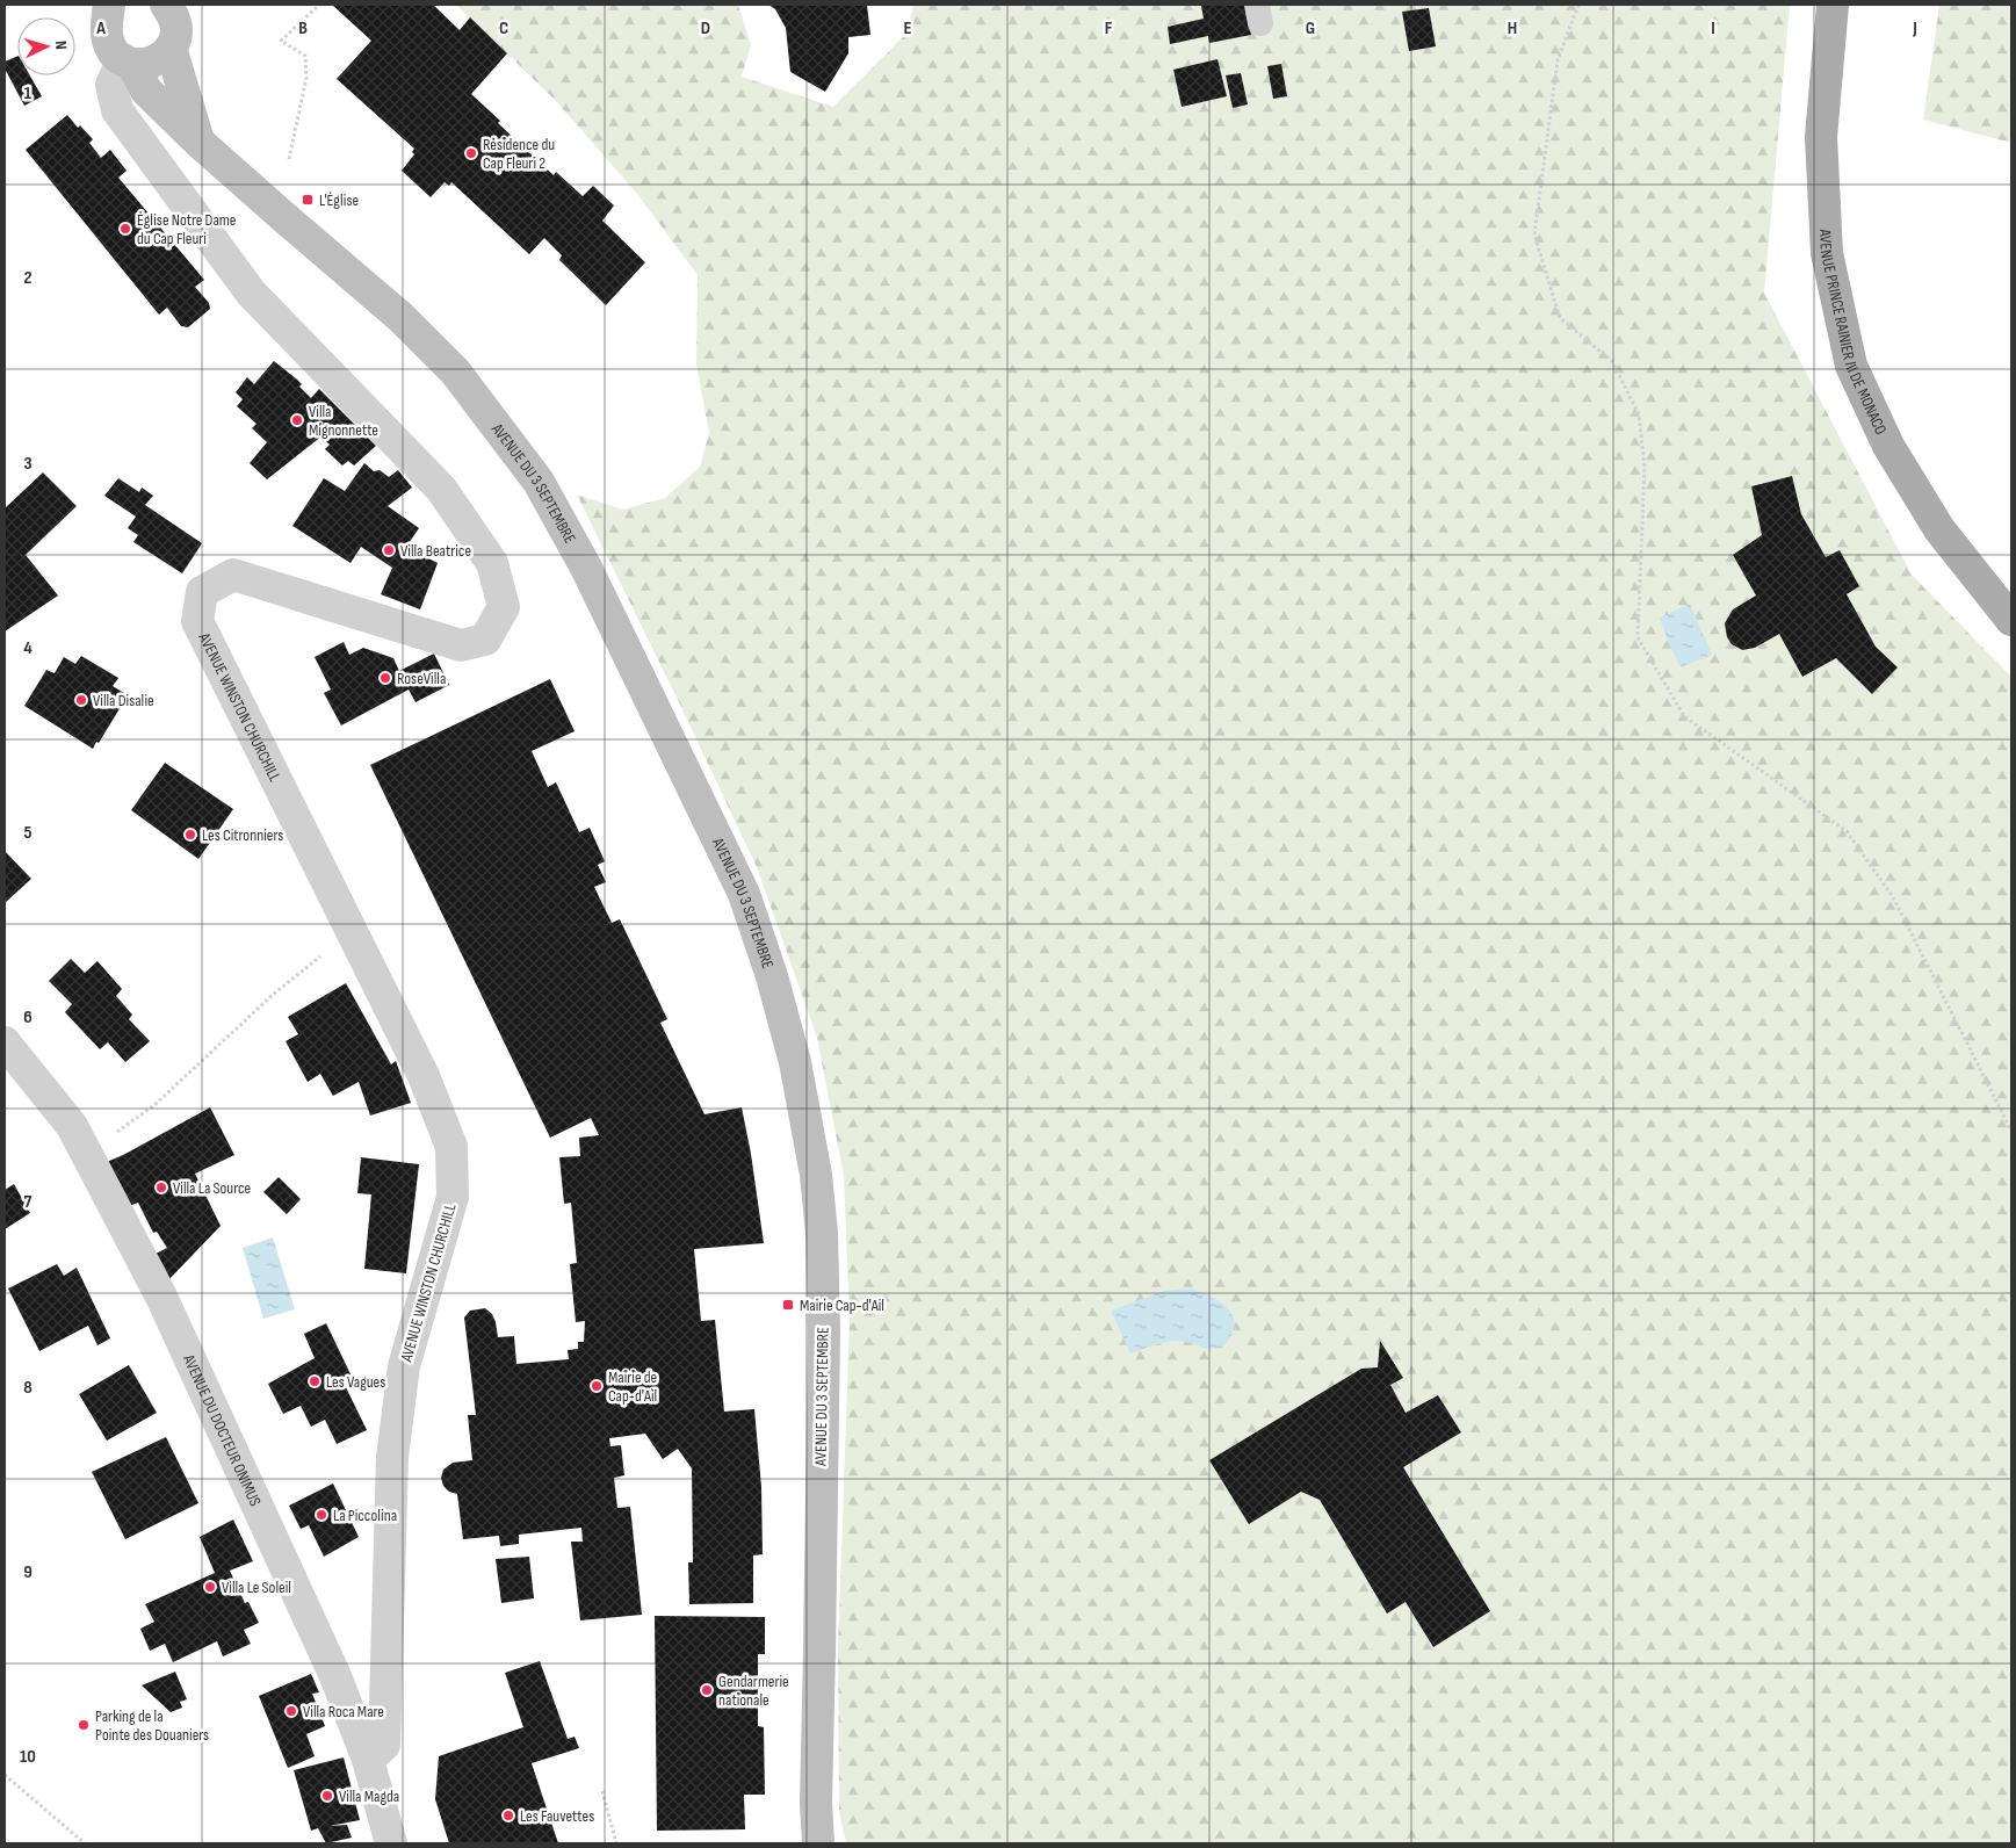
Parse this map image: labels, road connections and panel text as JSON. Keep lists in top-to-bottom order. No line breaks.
{"streets":{"main road":["AVENUE PRINCE RAINIER III DE MONACO","AVENUE DU 3 SEPTEMBRE"],"street":["AVENUE WINSTON CHURCHILL","AVENUE DU DOCTEUR ONIMUS"]},"crossings":[["AVENUE DU 3 SEPTEMBRE","AVENUE WINSTON CHURCHILL"],["AVENUE WINSTON CHURCHILL","AVENUE DU DOCTEUR ONIMUS"]],"places":{"other":["Résidence du Cap Fleuri 2","Église Notre Dame du Cap Fleuri","Villa Mignonnette","Villa Beatrice","RoseVilla","Villa Disalie","Les Citronniers","Villa La Source","Les Vagues","Mairie de Cap-d'Ail","La Piccolina","Villa Le Soleil","Gendarmerie nationale","Villa Roca Mare","Parking de la Pointe des Douaniers","Villa Magda","Les Fauvettes"],"transit":["L'Église","Mairie Cap-d'Ail"]},"north":"right","grid":{"columns":["A","B","C","D","E","F","G","H","I","J"],"rows":["1","2","3","4","5","6","7","8","9","10"]}}
